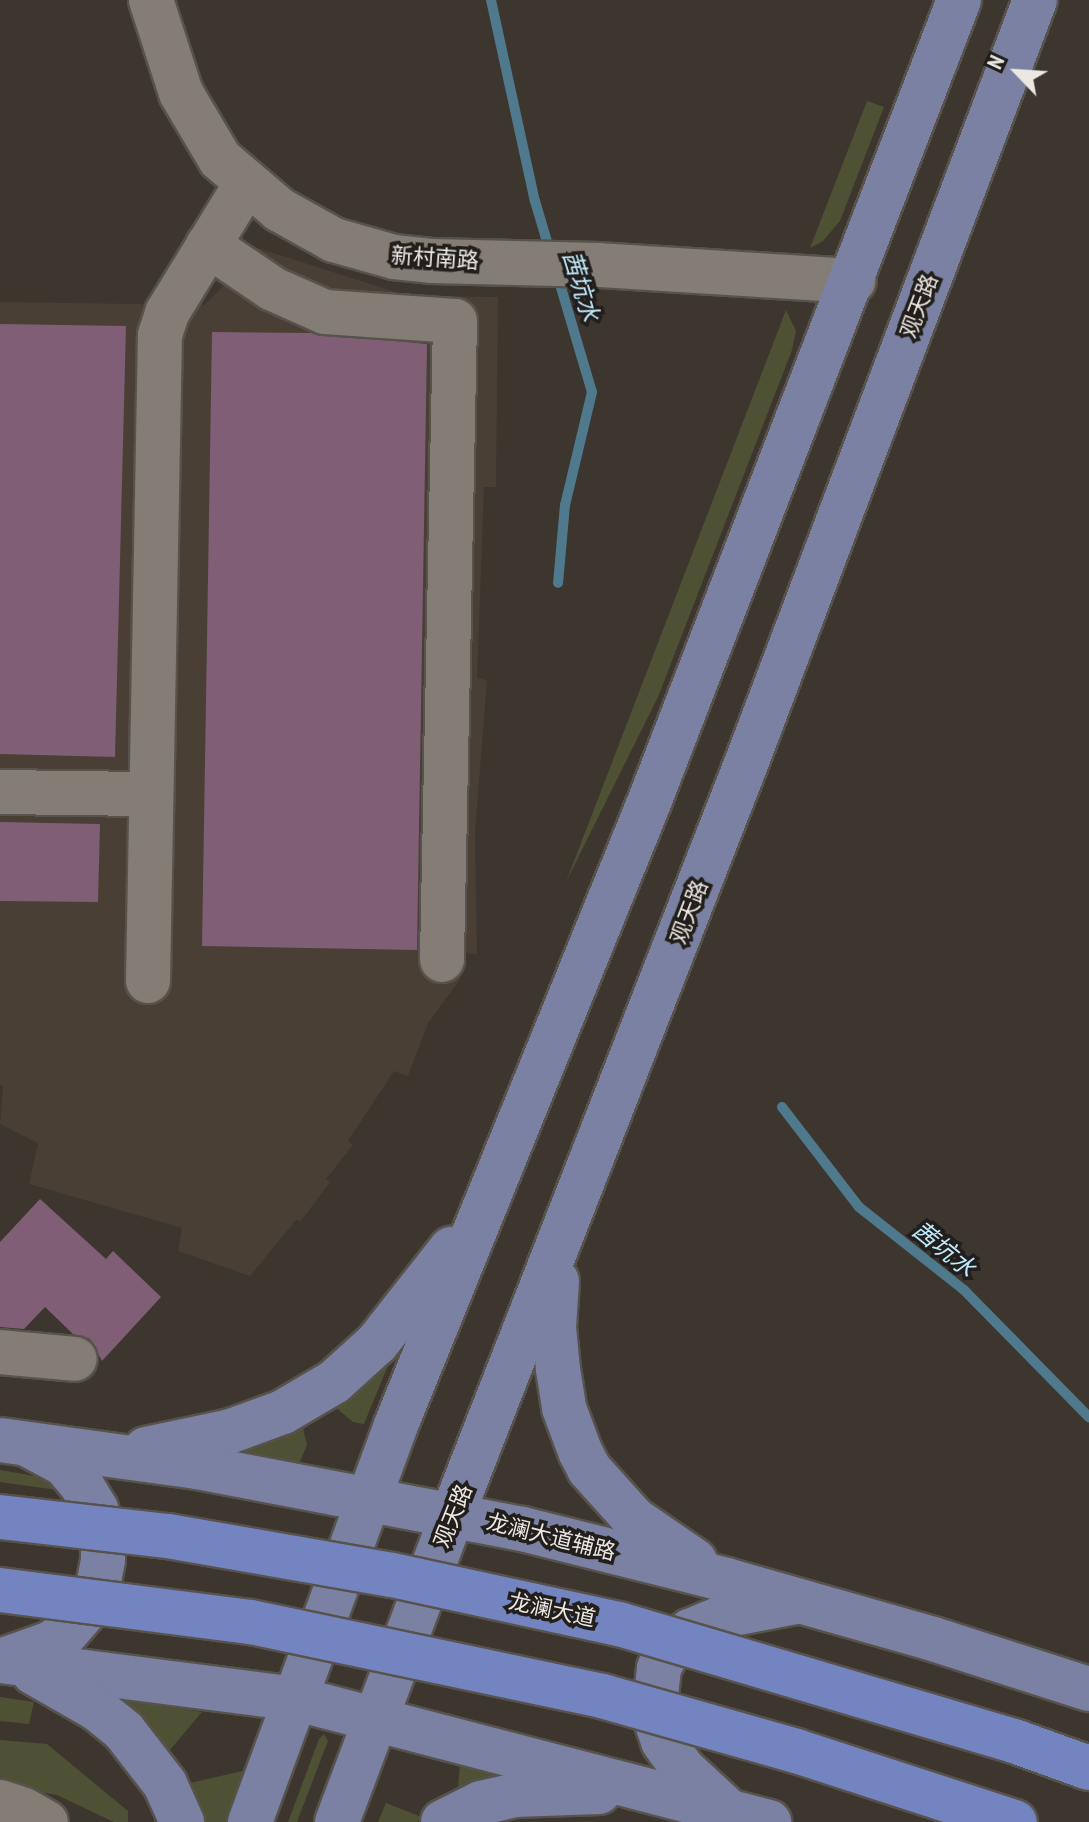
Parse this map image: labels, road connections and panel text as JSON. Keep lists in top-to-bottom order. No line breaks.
{"streets":{"highway":["龙澜大道"],"main road":["观天路","龙澜大道辅路"],"street":["新村南路"]},"crossings":[["观天路","龙澜大道辅路"]],"water":["茜坑水"],"north":"top left"}
